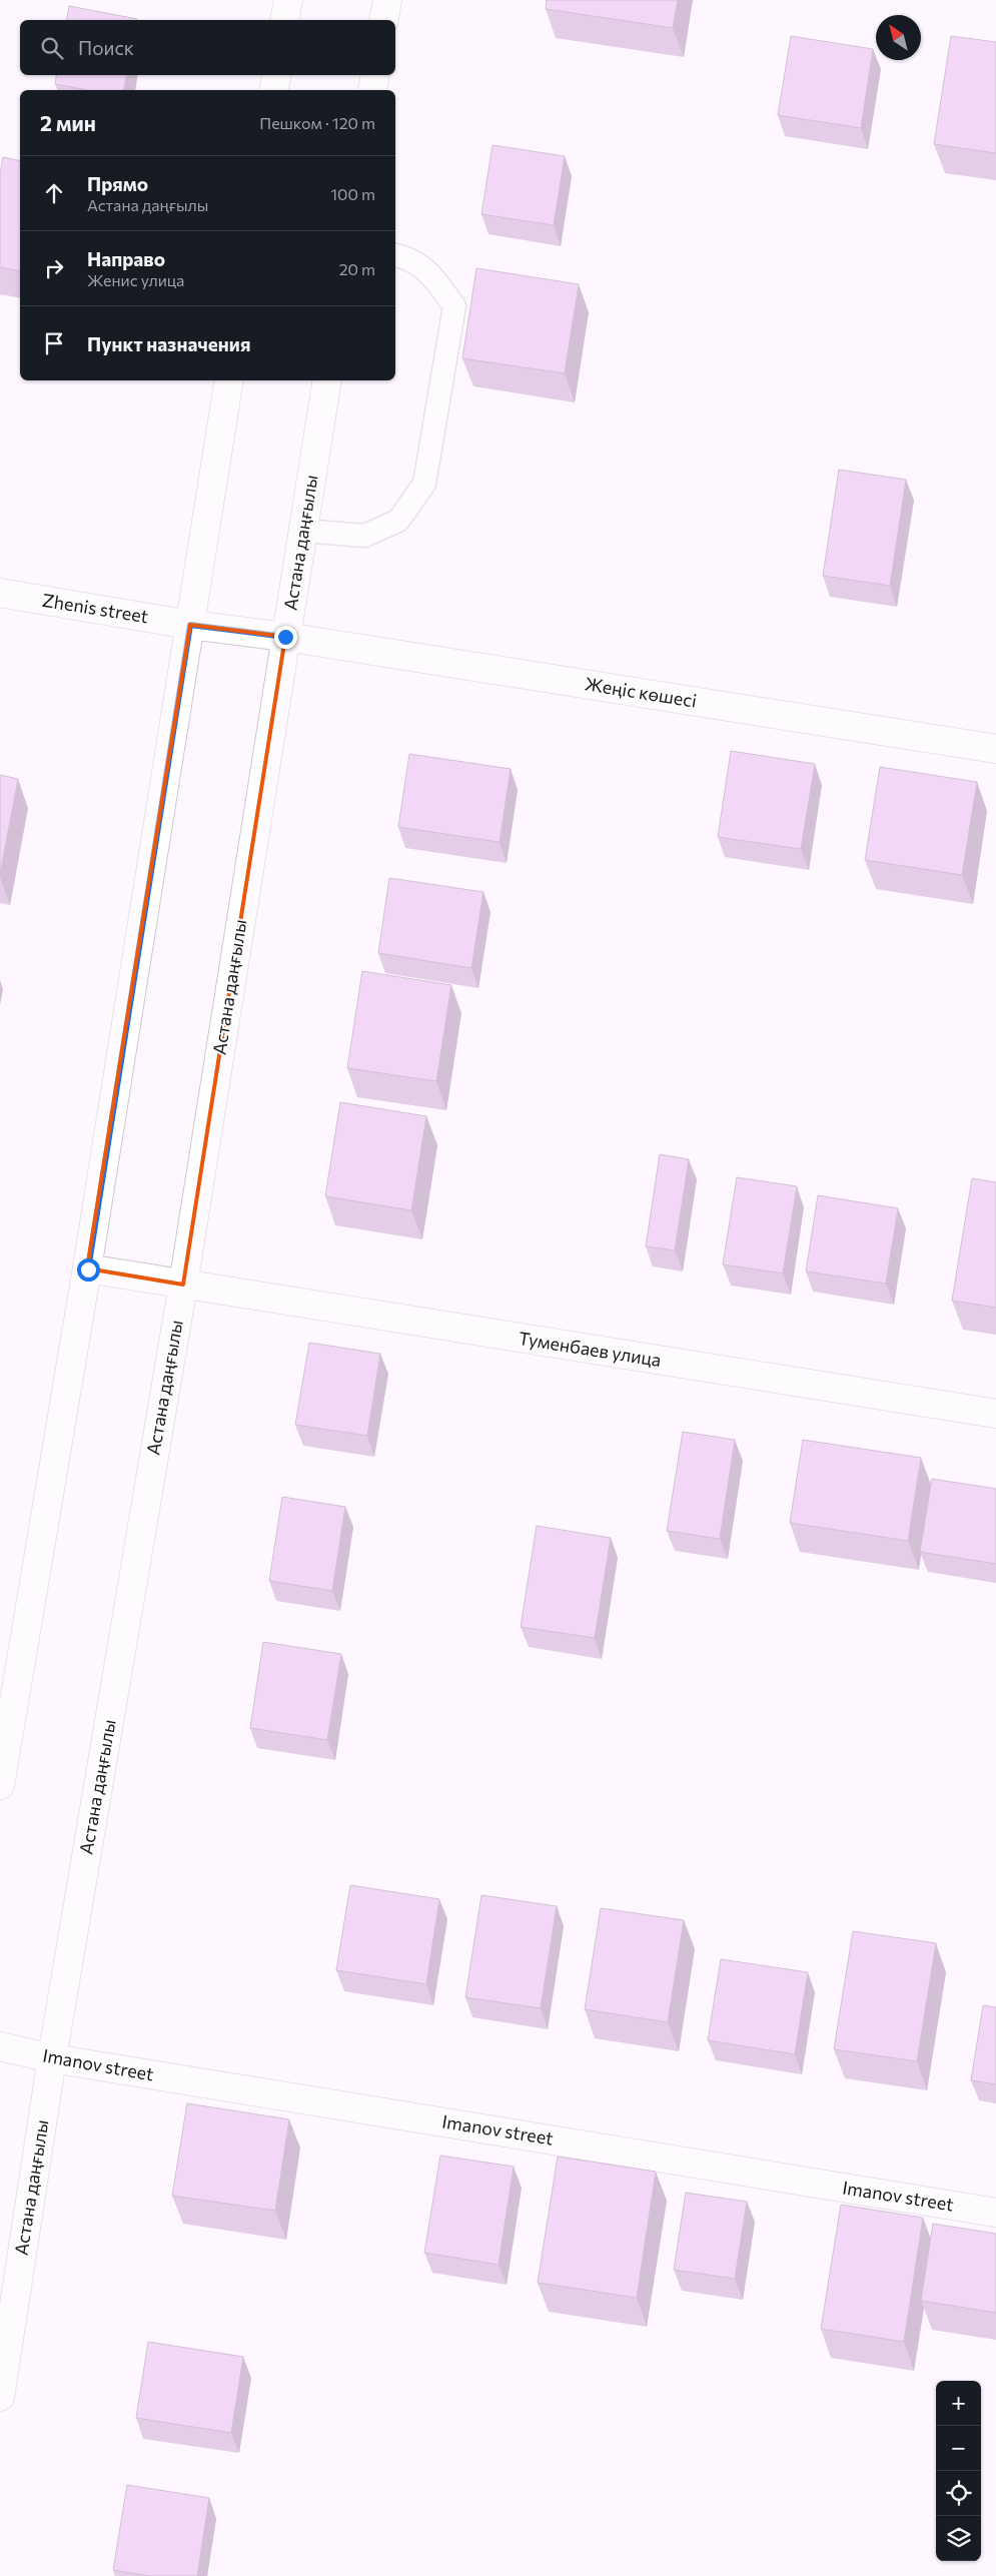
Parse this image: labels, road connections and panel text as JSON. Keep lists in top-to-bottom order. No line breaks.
{"streets":{"street":["Астана даңғылы","Zhenis street","Жеңіс көшесі","Туменбаев улица","Imanov street"]},"crossings":[["Астана даңғылы","Zhenis street"],["Астана даңғылы","Жеңіс көшесі"],["Астана даңғылы","Туменбаев улица"],["Астана даңғылы","Imanov street"],["Zhenis street","Жеңіс көшесі"]],"north":"top left","page":{"search":"Поиск","heading":["2 мин","Пешком · 120 m"],"list":[["Прямо","Астана даңғылы","100 m"],["Направо","Женис улица","20 m"],"Пункт назначения"],"map_buttons":["+","−"]}}
